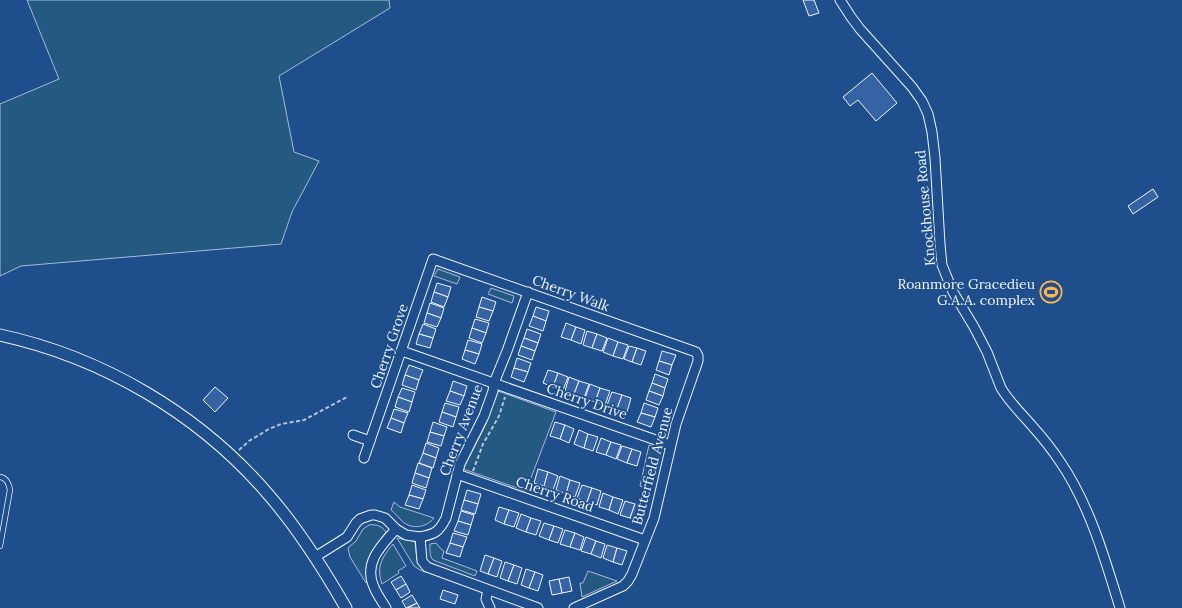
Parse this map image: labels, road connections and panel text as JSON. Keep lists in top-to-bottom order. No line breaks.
{"streets":{"street":["Knockhouse Road","Cherry Walk","Cherry Grove","Cherry Drive","Cherry Avenue","Butterfield Avenue","Cherry Road"]},"crossings":[["Cherry Walk","Cherry Grove"],["Cherry Walk","Cherry Avenue"],["Cherry Walk","Butterfield Avenue"],["Cherry Grove","Cherry Drive"],["Cherry Drive","Cherry Avenue"],["Cherry Drive","Butterfield Avenue"],["Cherry Avenue","Cherry Road"],["Butterfield Avenue","Cherry Road"]],"places":{"sports":["Roanmore Gracedieu G.A.A. complex"]}}
